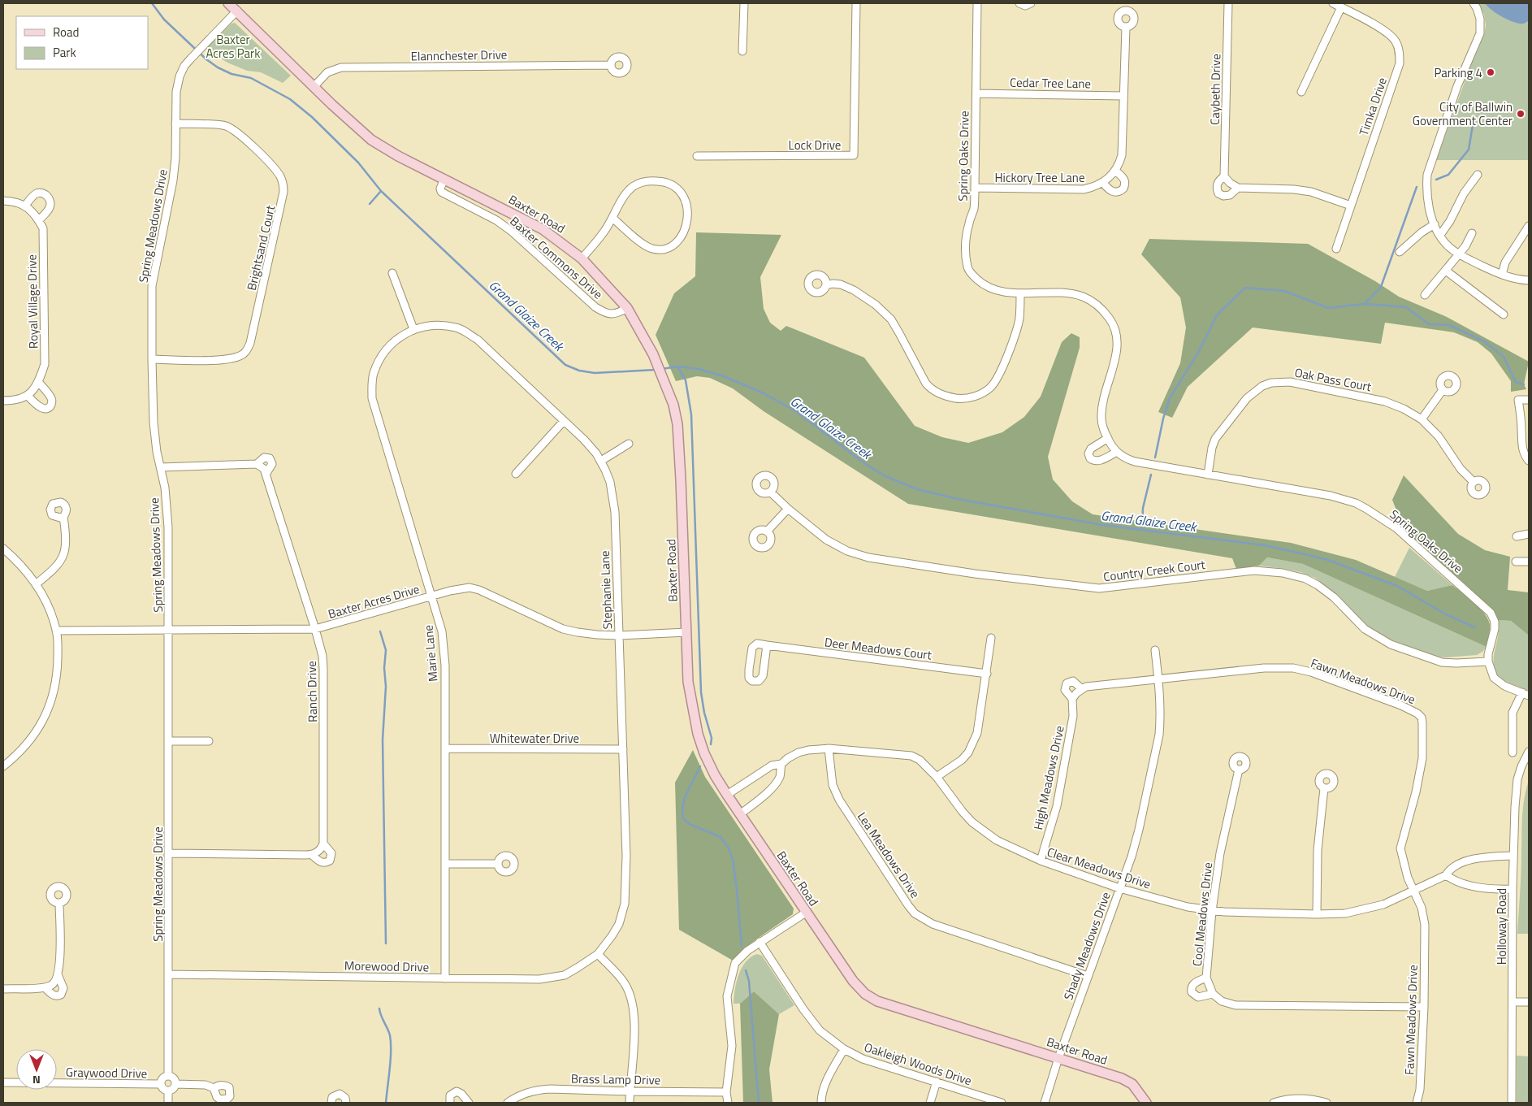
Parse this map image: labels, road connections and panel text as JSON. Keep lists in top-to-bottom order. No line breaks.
{"streets":{"main road":["Baxter Road"],"street":["Elannchester Drive","Cedar Tree Lane","Caybeth Drive","Timka Drive","Lock Drive","Spring Oaks Drive","Hickory Tree Lane","Spring Meadows Drive","Brightsand Court","Baxter Commons Drive","Royal Village Drive","Oak Pass Court","Country Creek Court","Stephanie Lane","Baxter Acres Drive","Deer Meadows Court","Marie Lane","Fawn Meadows Drive","Ranch Drive","Whitewater Drive","High Meadows Drive","Lea Meadows Drive","Clear Meadows Drive","Cool Meadows Drive","Holloway Road","Shady Meadows Drive","Morewood Drive","Oakleigh Woods Drive","Graywood Drive","Brass Lamp Drive"]},"crossings":[["Elannchester Drive","Baxter Road"],["Cedar Tree Lane","Spring Oaks Drive"],["Cedar Tree Lane","Hickory Tree Lane"],["Caybeth Drive","Timka Drive"],["Spring Oaks Drive","Hickory Tree Lane"],["Spring Oaks Drive","Oak Pass Court"],["Spring Oaks Drive","Country Creek Court"],["Baxter Road","Spring Meadows Drive"],["Baxter Road","Baxter Commons Drive"],["Baxter Road","Baxter Acres Drive"],["Baxter Road","Clear Meadows Drive"],["Baxter Road","Shady Meadows Drive"],["Spring Meadows Drive","Brightsand Court"],["Spring Meadows Drive","Baxter Acres Drive"],["Spring Meadows Drive","Morewood Drive"],["Spring Meadows Drive","Graywood Drive"],["Stephanie Lane","Baxter Acres Drive"],["Stephanie Lane","Marie Lane"],["Stephanie Lane","Whitewater Drive"],["Stephanie Lane","Morewood Drive"],["Baxter Acres Drive","Marie Lane"],["Baxter Acres Drive","Ranch Drive"],["Marie Lane","Whitewater Drive"],["Marie Lane","Morewood Drive"],["Fawn Meadows Drive","High Meadows Drive"],["Fawn Meadows Drive","Clear Meadows Drive"],["Fawn Meadows Drive","Shady Meadows Drive"],["High Meadows Drive","Clear Meadows Drive"],["Lea Meadows Drive","Clear Meadows Drive"],["Lea Meadows Drive","Shady Meadows Drive"],["Clear Meadows Drive","Cool Meadows Drive"],["Clear Meadows Drive","Holloway Road"],["Clear Meadows Drive","Shady Meadows Drive"]],"water":["Grand Glaize Creek"],"parks":["Baxter Acres Park"],"places":["Parking 4","City of Ballwin Government Center"],"legend":["Road","Park"],"north":"bottom"}
